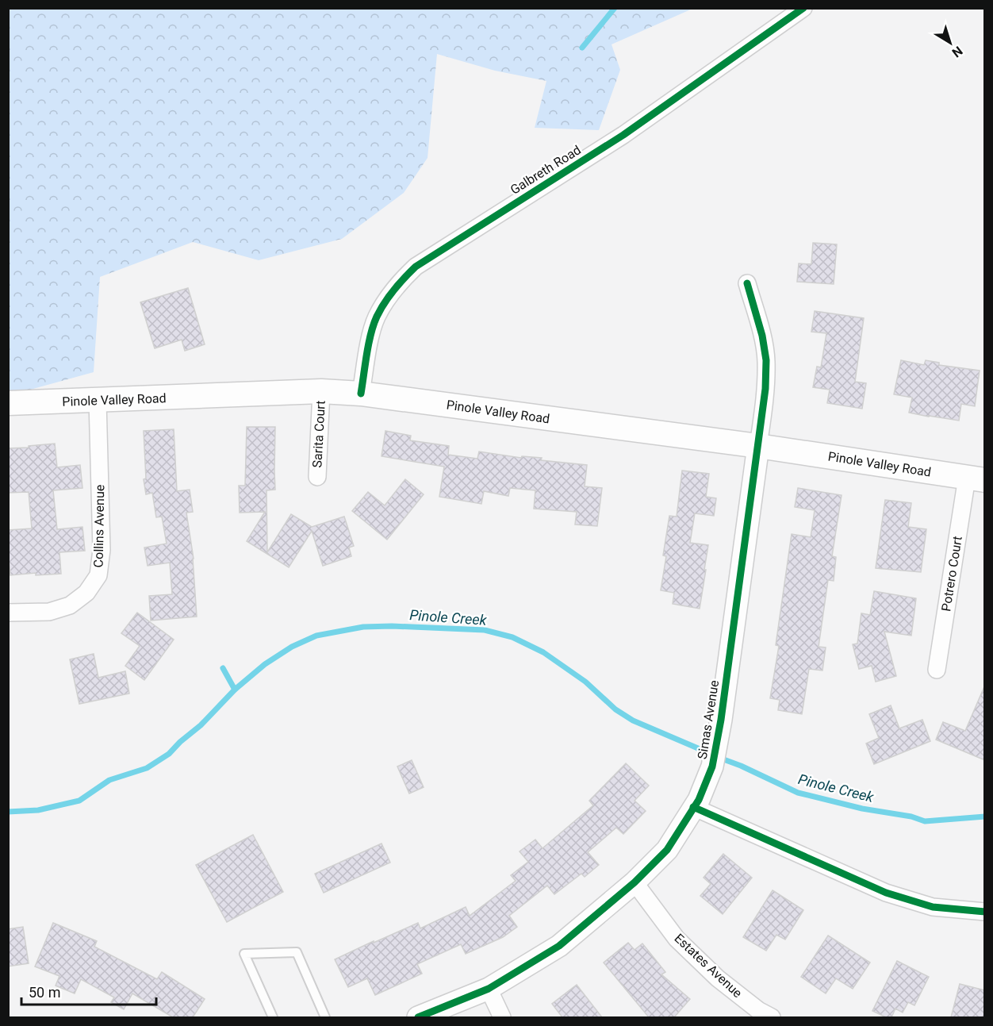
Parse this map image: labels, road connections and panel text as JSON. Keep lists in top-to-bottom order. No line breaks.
{"streets":{"main road":["Pinole Valley Road"],"street":["Galbreth Road","Sarita Court","Collins Avenue","Potrero Court","Simas Avenue","Estates Avenue"]},"crossings":[["Galbreth Road","Pinole Valley Road"],["Pinole Valley Road","Sarita Court"],["Pinole Valley Road","Collins Avenue"],["Pinole Valley Road","Potrero Court"],["Pinole Valley Road","Simas Avenue"],["Simas Avenue","Estates Avenue"]],"water":["Pinole Creek"],"scale_bar":"50 m","north":"bottom right"}
